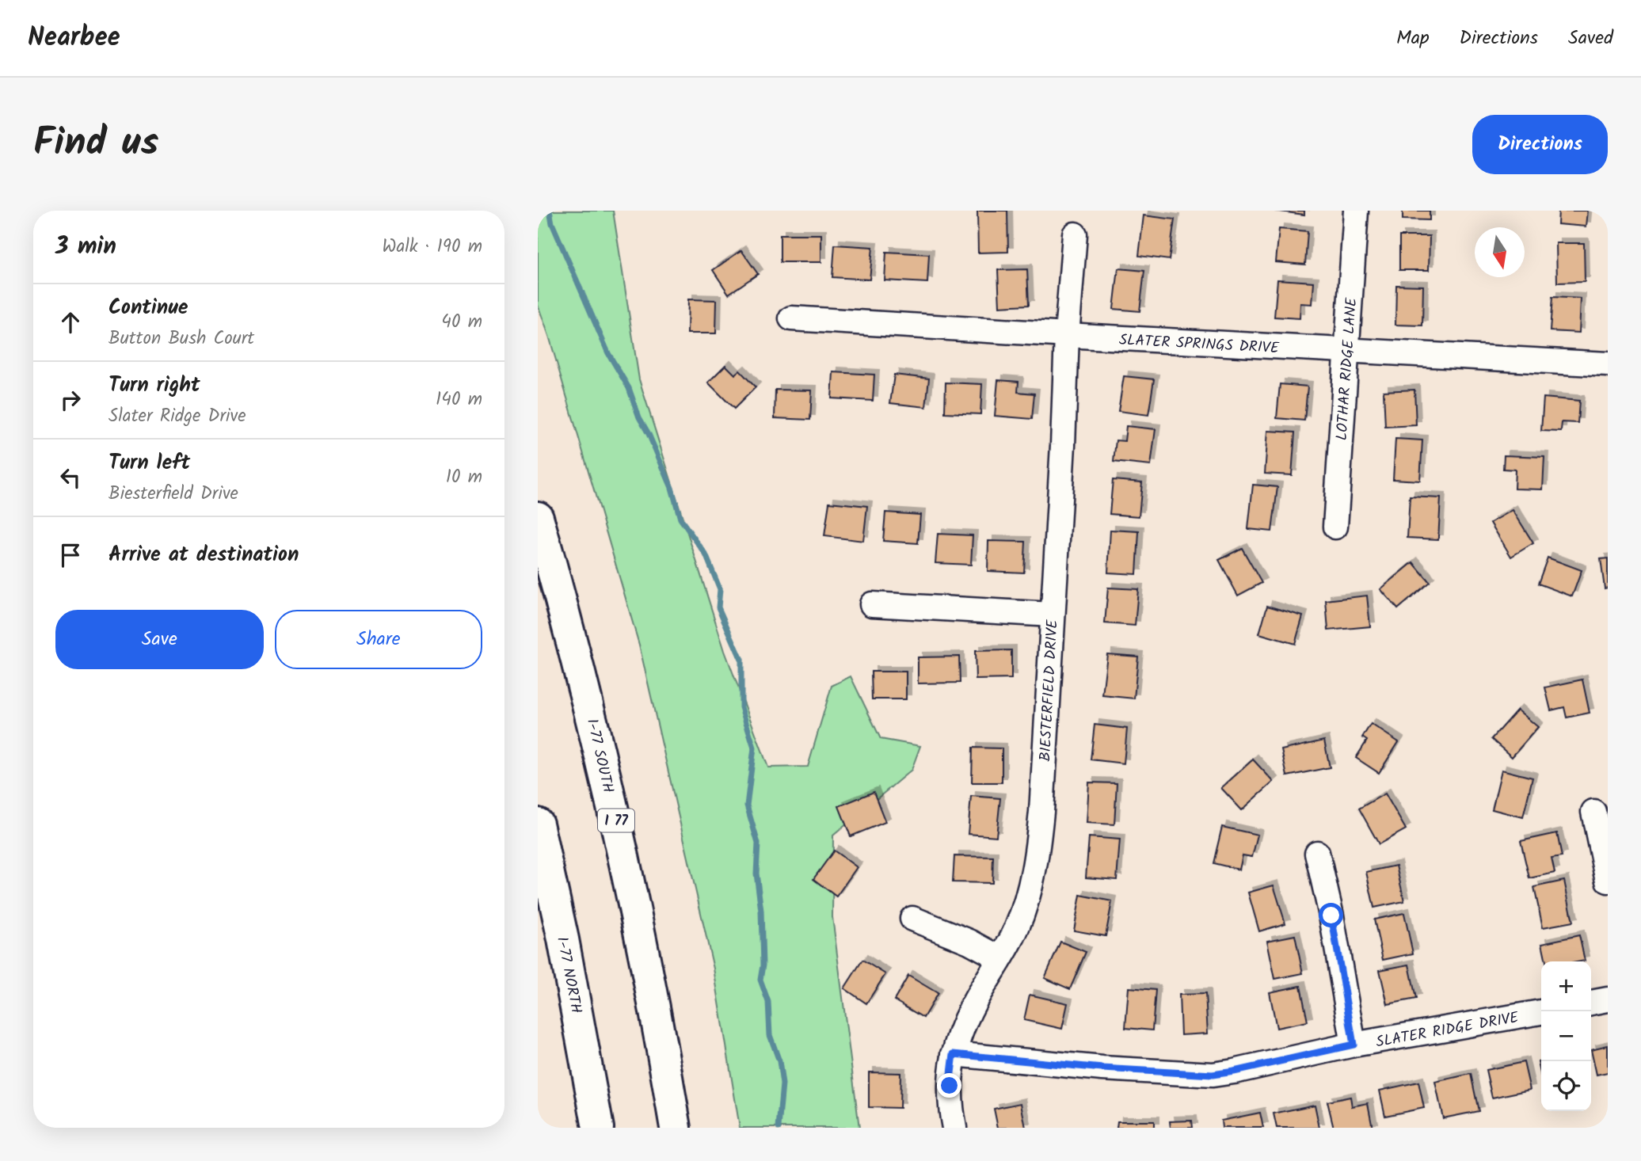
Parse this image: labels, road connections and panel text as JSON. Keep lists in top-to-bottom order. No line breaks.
{"streets":{"highway":["I-77 SOUTH","I 77","I-77 NORTH"],"street":["SLATER SPRINGS DRIVE","LOTHAR RIDGE LANE","BIESTERFIELD DRIVE","SLATER RIDGE DRIVE"]},"crossings":[["SLATER SPRINGS DRIVE","LOTHAR RIDGE LANE"],["SLATER SPRINGS DRIVE","BIESTERFIELD DRIVE"],["BIESTERFIELD DRIVE","SLATER RIDGE DRIVE"]],"north":"bottom","page":{"header":"Nearbee","nav":["Map","Directions","Saved"],"title":"Find us","buttons":["Directions",["Save","Share"]],"heading":["3 min","Walk · 190 m"],"list":[["Continue","Button Bush Court","40 m"],["Turn right","Slater Ridge Drive","140 m"],["Turn left","Biesterfield Drive","10 m"],"Arrive at destination"],"map_buttons":["+","−"]}}
